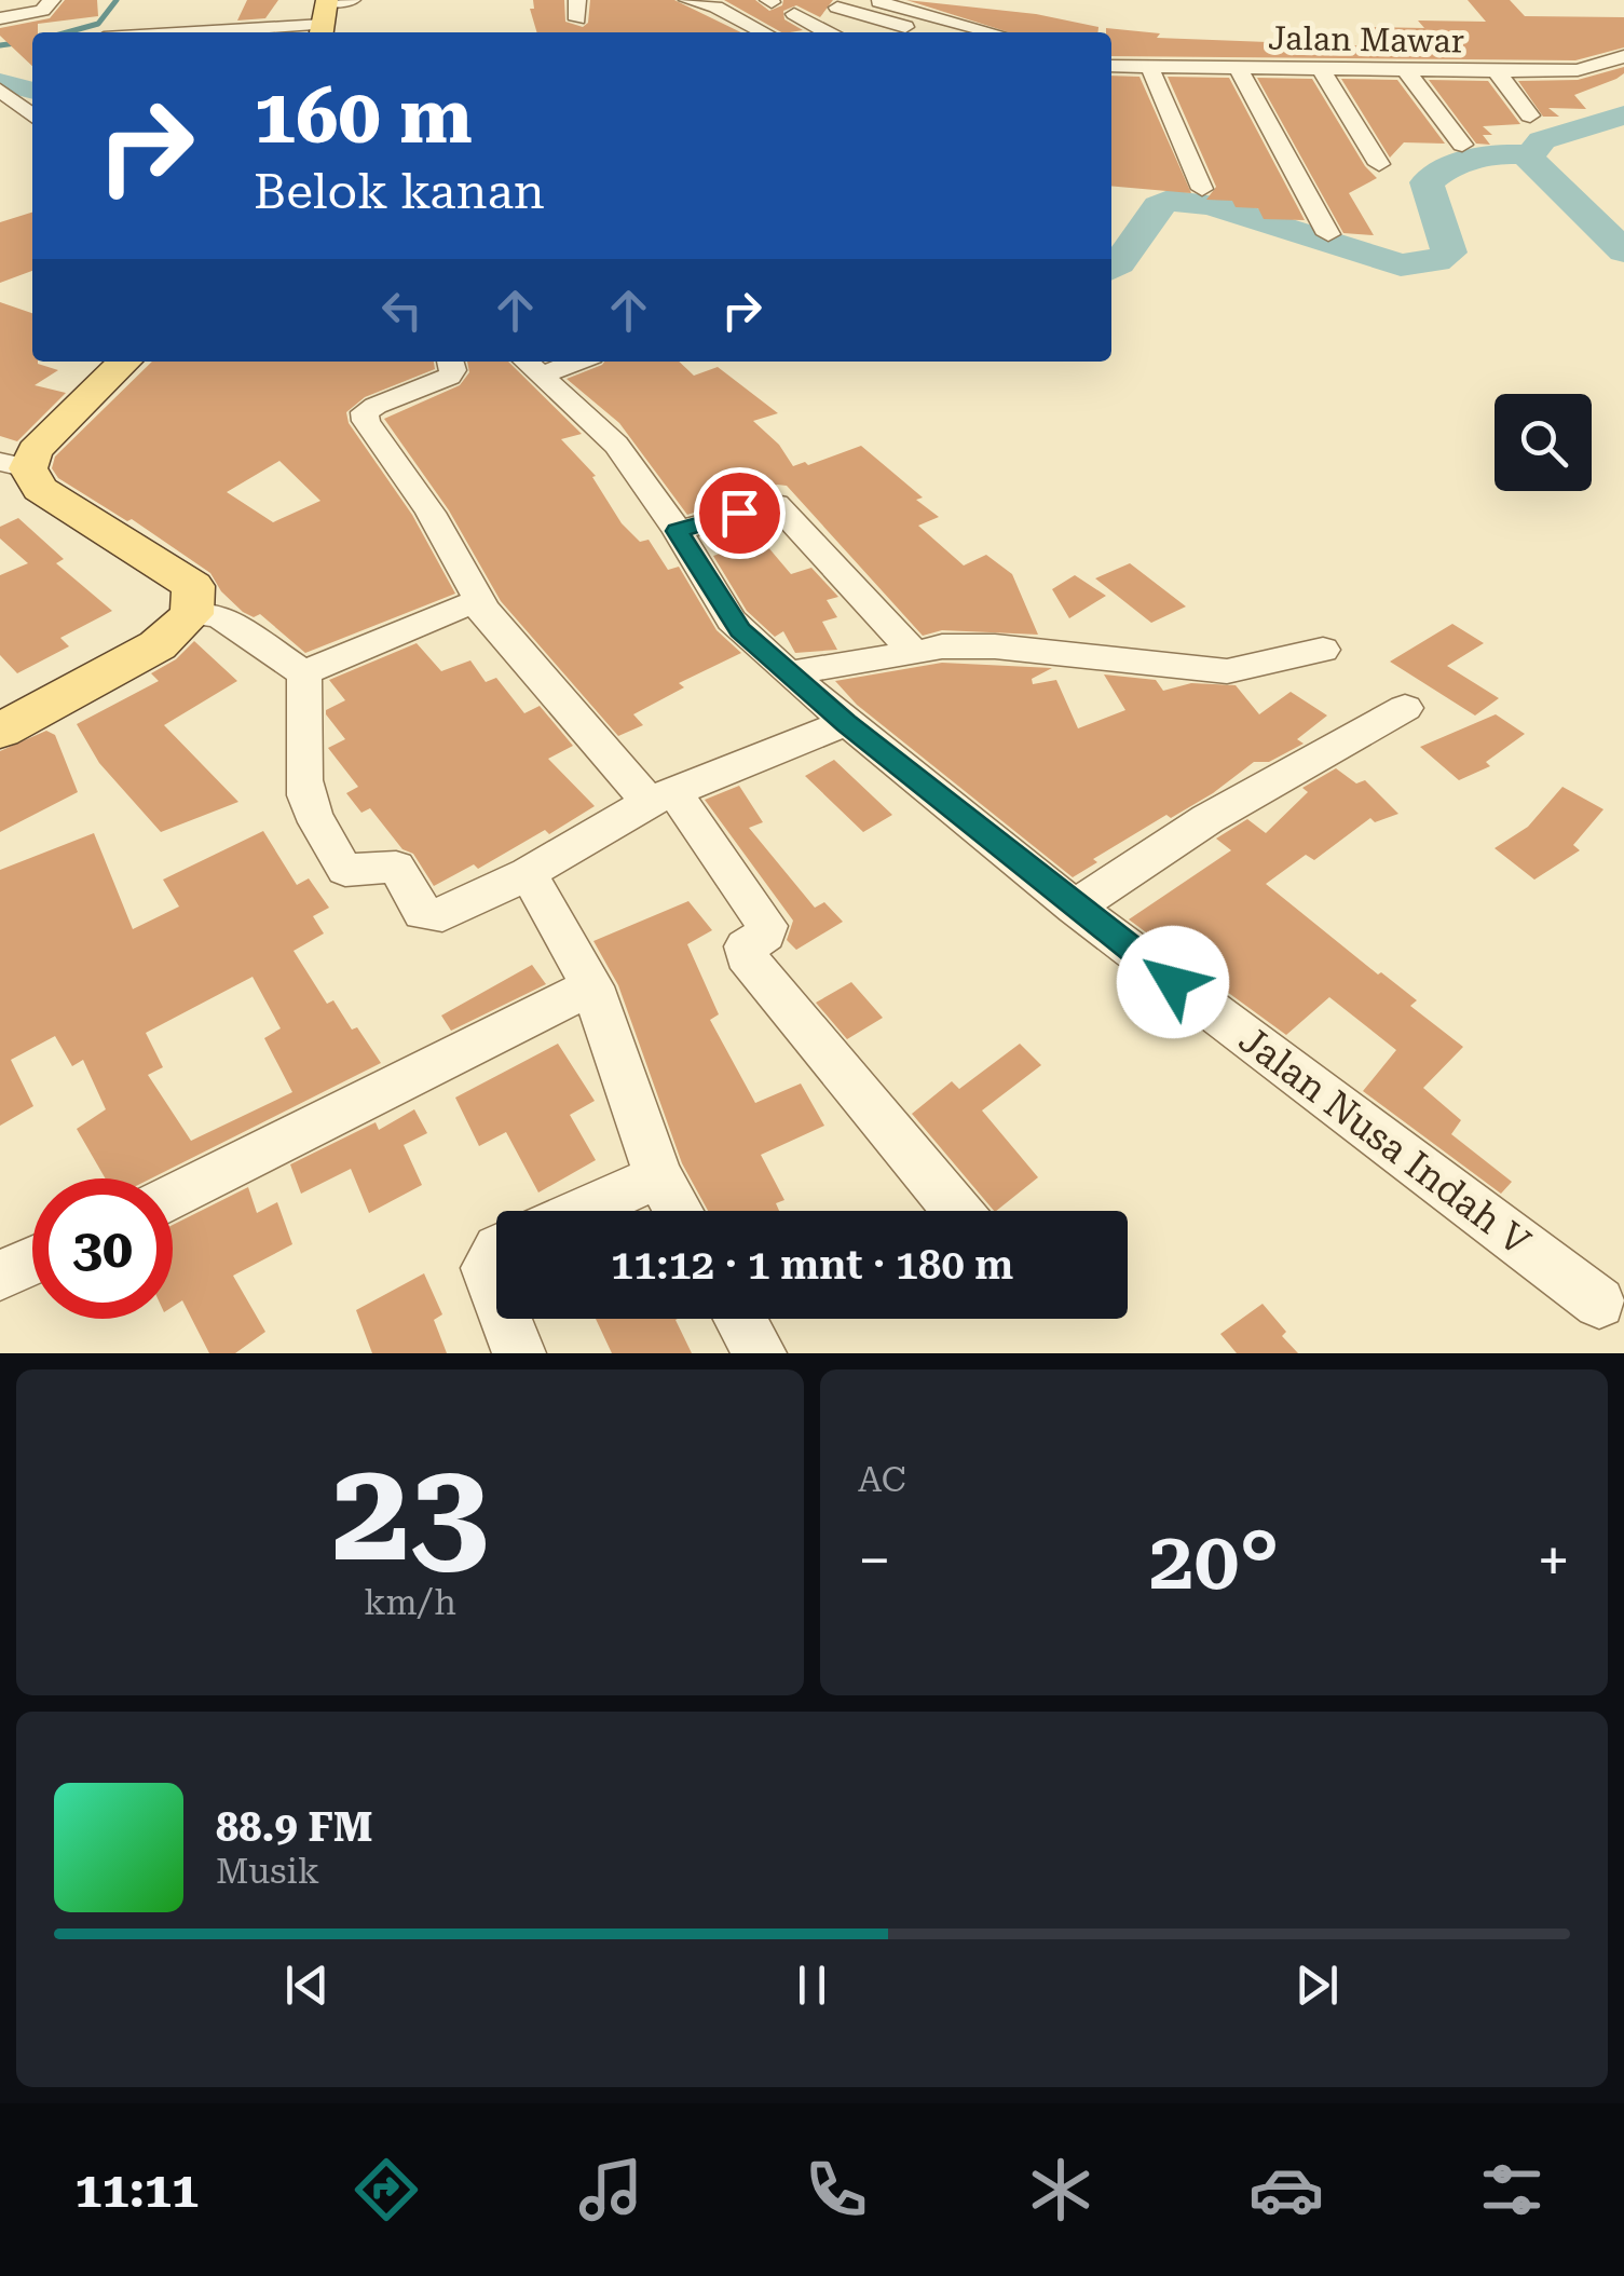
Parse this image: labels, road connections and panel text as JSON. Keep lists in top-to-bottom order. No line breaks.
{"streets":{"street":["Jalan Mawar","Jalan Nusa Indah V"]},"page":{"turn":["160 m","Belok kanan"],"limit":"30","trip":"11:12 · 1 mnt · 180 m","tile":[["23","km/h"],"AC"],"heat":["−","20°","+"],"song":["88.9 FM","Musik"],"tabs":"11:11"}}
